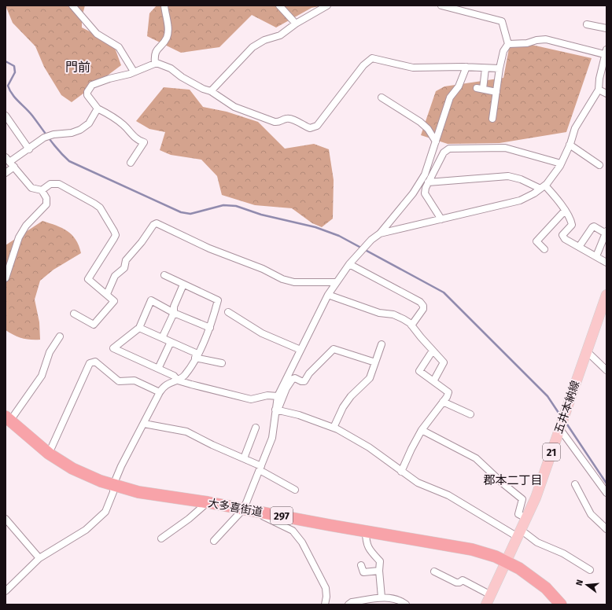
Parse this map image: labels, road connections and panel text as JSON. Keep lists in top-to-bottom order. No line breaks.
{"streets":{"highway":["大多喜街道","297"],"main road":["五井本納線","21"]},"crossings":[["五井本納線","大多喜街道"]],"districts":["門前","郡本二丁目"],"north":"left"}
